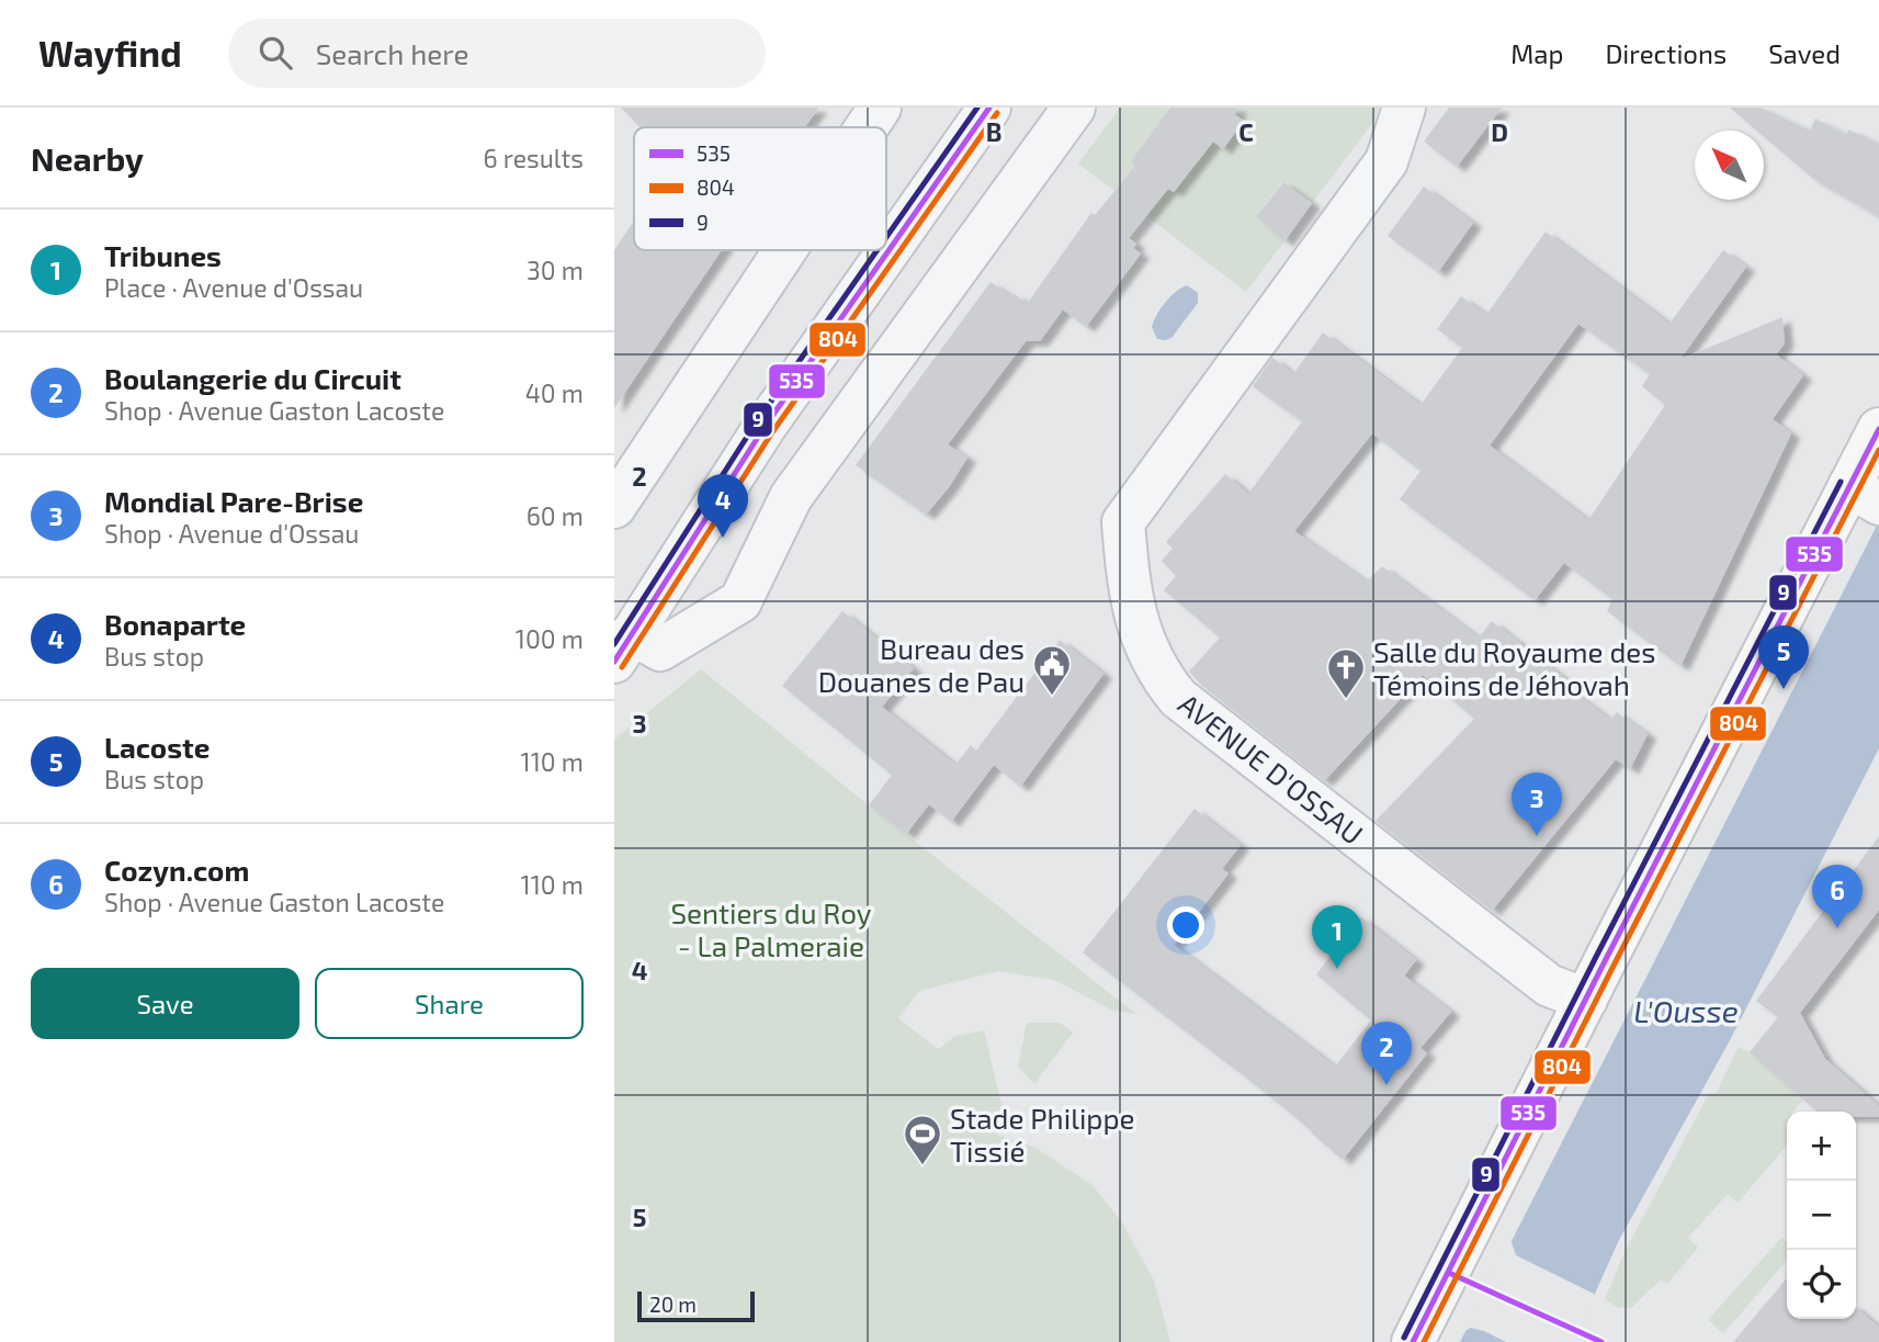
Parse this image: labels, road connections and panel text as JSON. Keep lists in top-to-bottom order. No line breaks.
{"streets":{"street":["AVENUE D'OSSAU"]},"water":["L'Ousse"],"parks":["Sentiers du Roy - La Palmeraie"],"places":{"public building":["Bureau des Douanes de Pau"],"church":["Salle du Royaume des Témoins de Jéhovah"],"sports":["Stade Philippe Tissié"]},"lines":["transit line 535","transit line 9","transit line 804"],"legend":["535","804","9"],"scale_bar":"20 m","north":"top left","page":{"header":"Wayfind","search":"Search here","nav":["Map","Directions","Saved"],"heading":["Nearby","6 results"],"list":[{"mark":"1","name":"Tribunes","note":"Place · Avenue d'Ossau","value":"30 m"},{"mark":"2","name":"Boulangerie du Circuit","note":"Shop · Avenue Gaston Lacoste","value":"40 m"},{"mark":"3","name":"Mondial Pare-Brise","note":"Shop · Avenue d'Ossau","value":"60 m"},{"mark":"4","name":"Bonaparte","note":"Bus stop","value":"100 m"},{"mark":"5","name":"Lacoste","note":"Bus stop","value":"110 m"},{"mark":"6","name":"Cozyn.com","note":"Shop · Avenue Gaston Lacoste","value":"110 m"}],"pins":["4","5","3","6","1","2"],"buttons":["Save","Share"],"map_buttons":["+","−"],"scale":"20 m"},"grid":{"columns":["B","C","D"],"rows":["2","3","4","5"]}}
